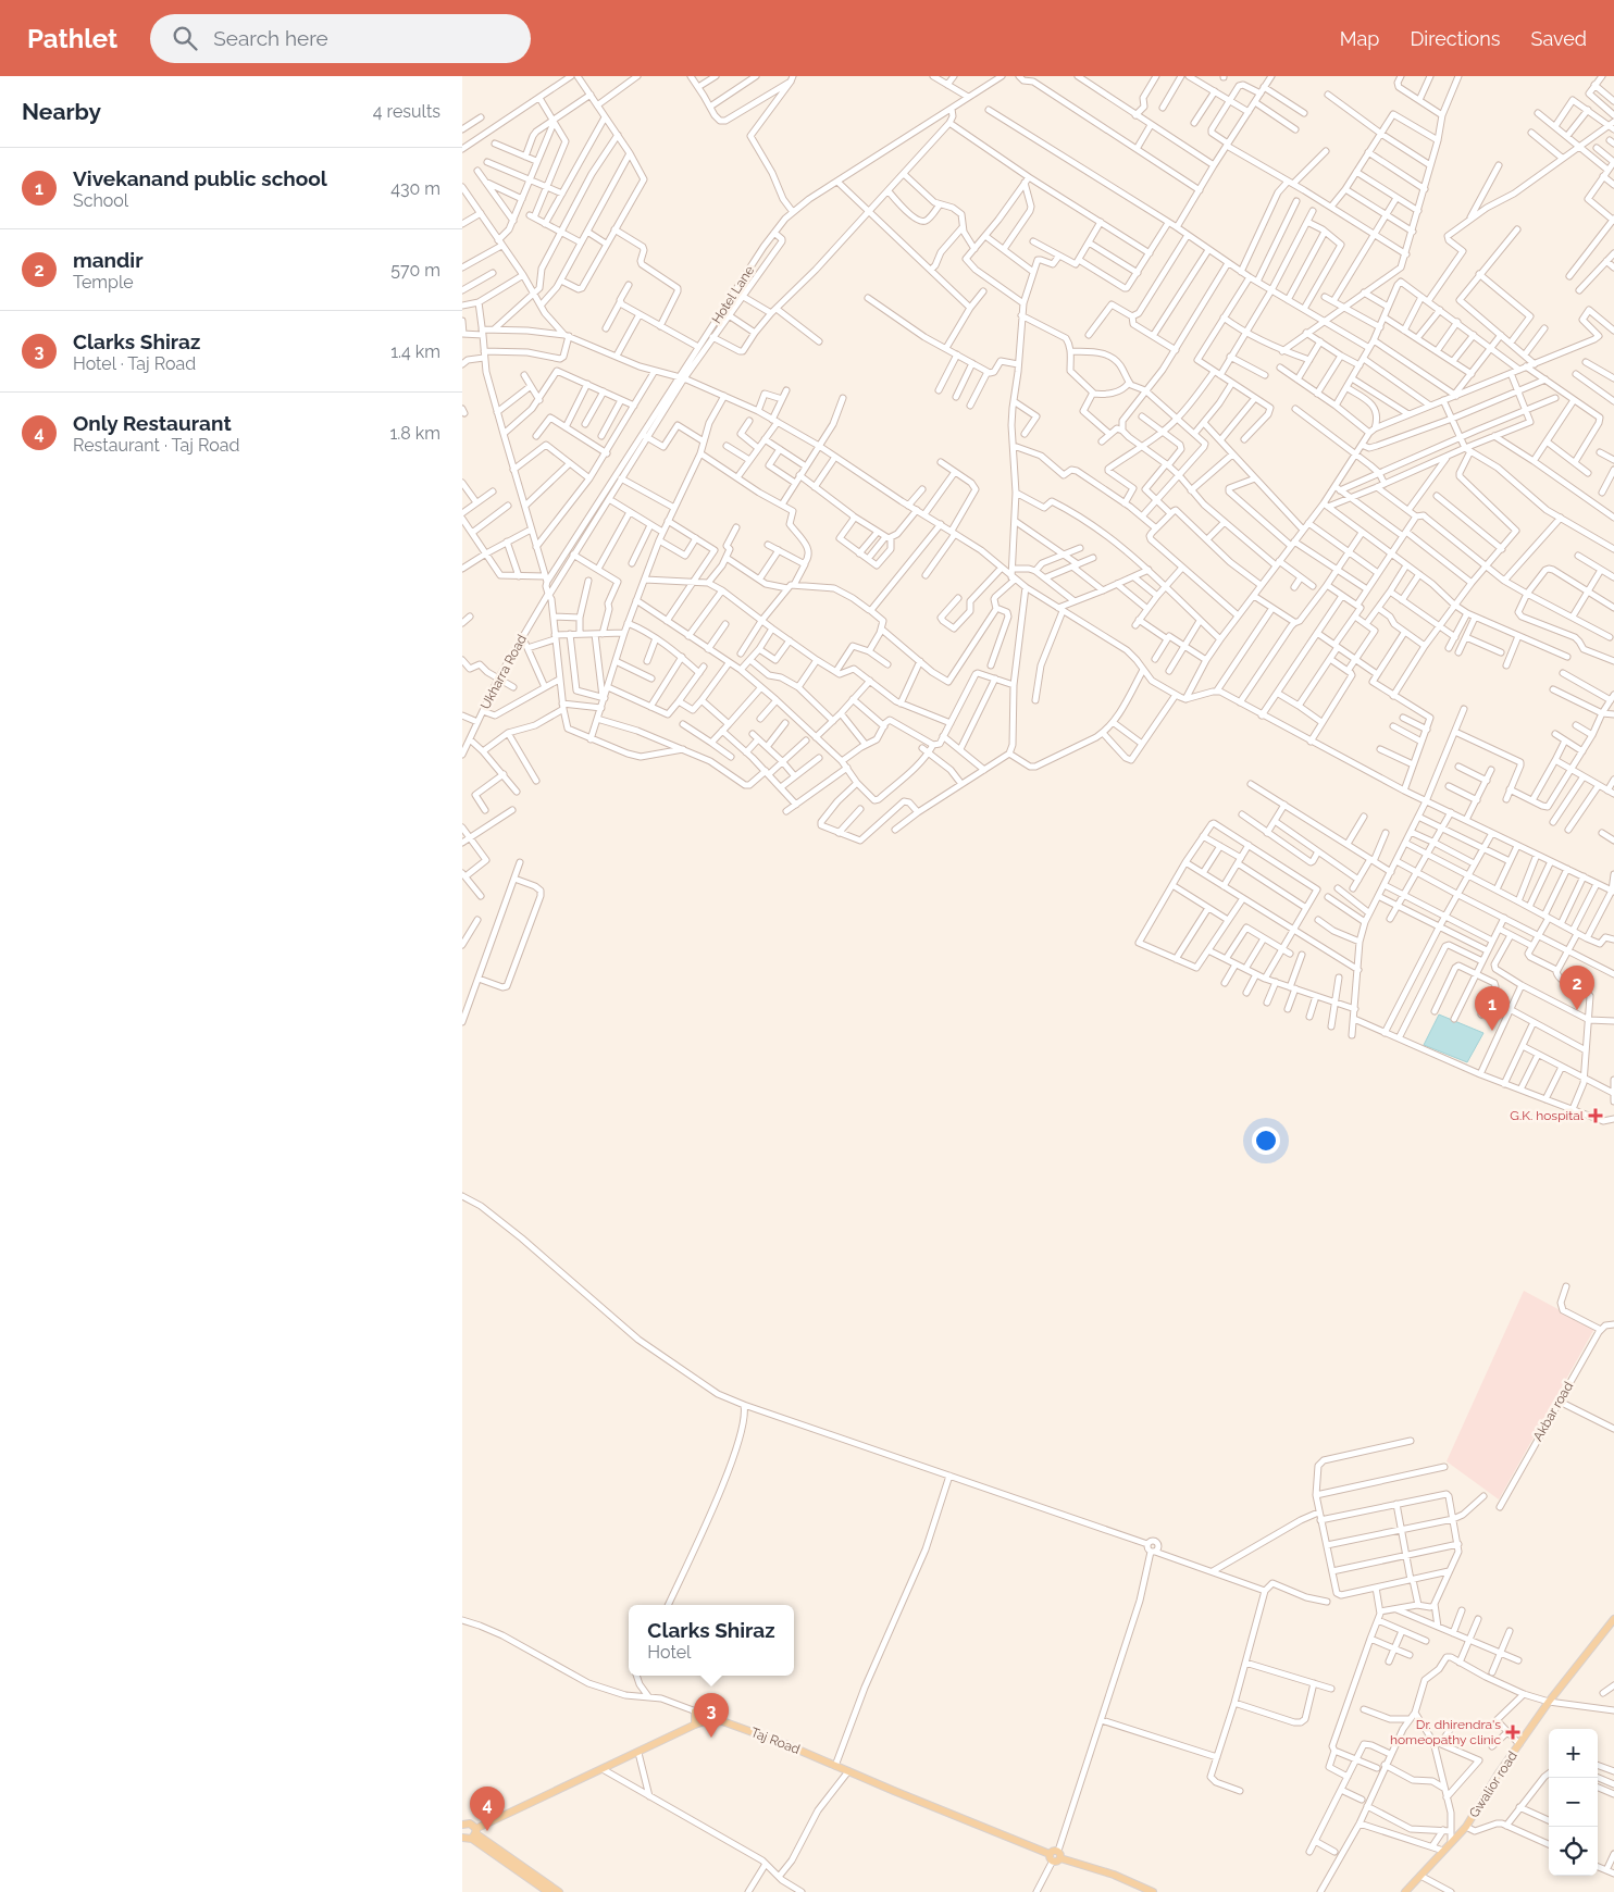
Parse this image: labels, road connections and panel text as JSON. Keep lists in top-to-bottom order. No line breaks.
{"streets":{"main road":["Taj Road","Gwalior road"],"street":["Hotel Lane","Ukharra Road","Akbar road"]},"crossings":[["Hotel Lane","Ukharra Road"]],"places":{"health":["G.K. hospital","Dr. dhirendra's homeopathy clinic"]},"page":{"header":"Pathlet","search":"Search here","nav":["Map","Directions","Saved"],"heading":["Nearby","4 results"],"list":[{"mark":"1","name":"Vivekanand public school","note":"School","value":"430 m"},{"mark":"2","name":"mandir","note":"Temple","value":"570 m"},{"mark":"3","name":"Clarks Shiraz","note":"Hotel · Taj Road","value":"1.4 km"},{"mark":"4","name":"Only Restaurant","note":"Restaurant · Taj Road","value":"1.8 km"}],"pins":["2","1","3","4"],"popup":["Clarks Shiraz","Hotel"],"map_buttons":["+","−"]}}
